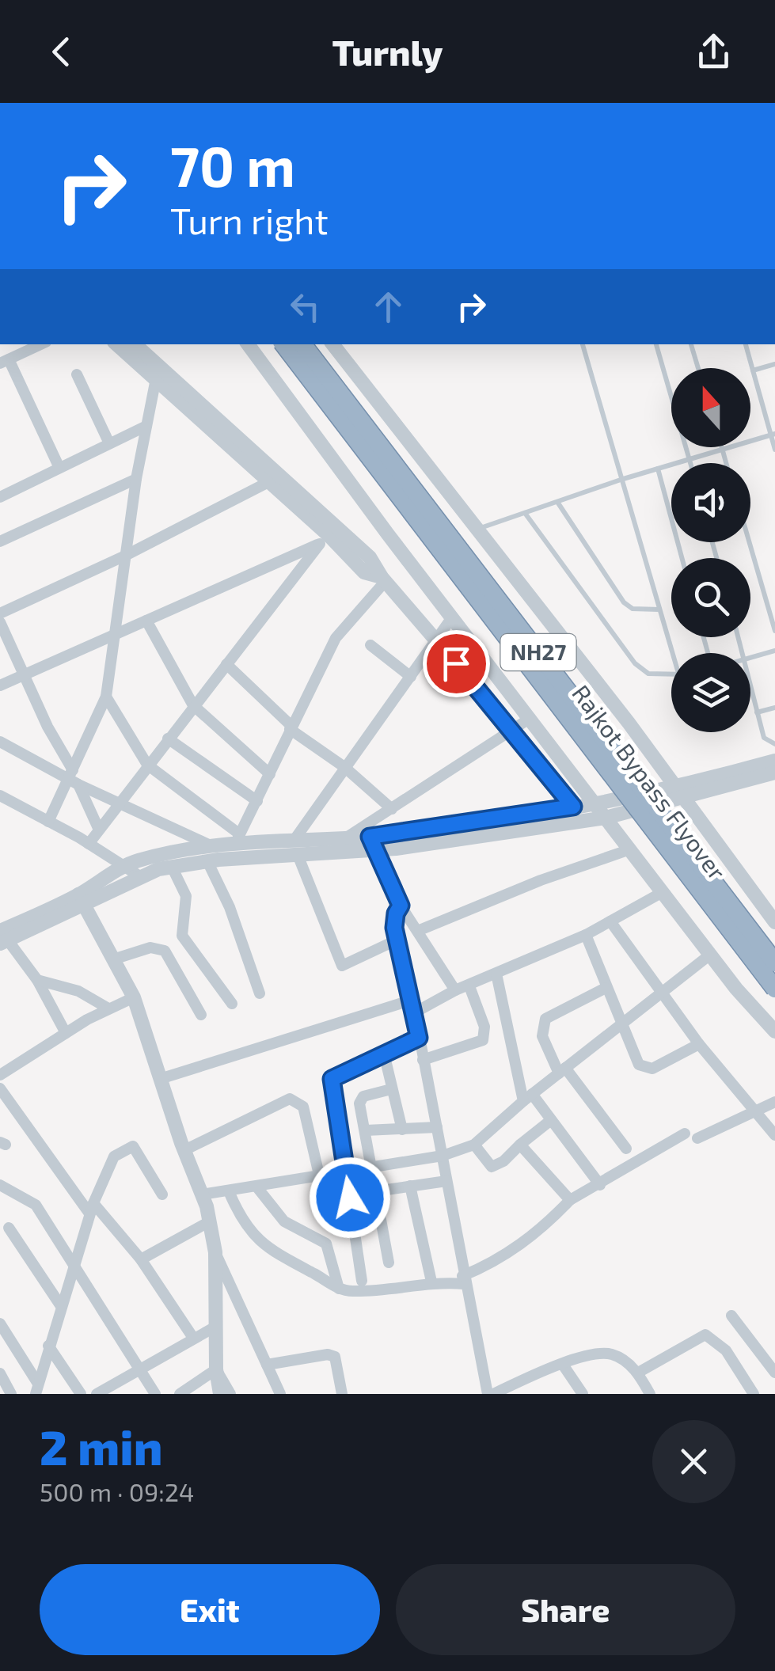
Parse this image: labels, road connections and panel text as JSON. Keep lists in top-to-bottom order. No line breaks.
{"streets":{"highway":["NH27","Rajkot Bypass Flyover"]},"north":"top","page":{"header":"Turnly","turn":["70 m","Turn right"],"heading":["2 min","500 m · 09:24"],"buttons":["Exit","Share"]}}
